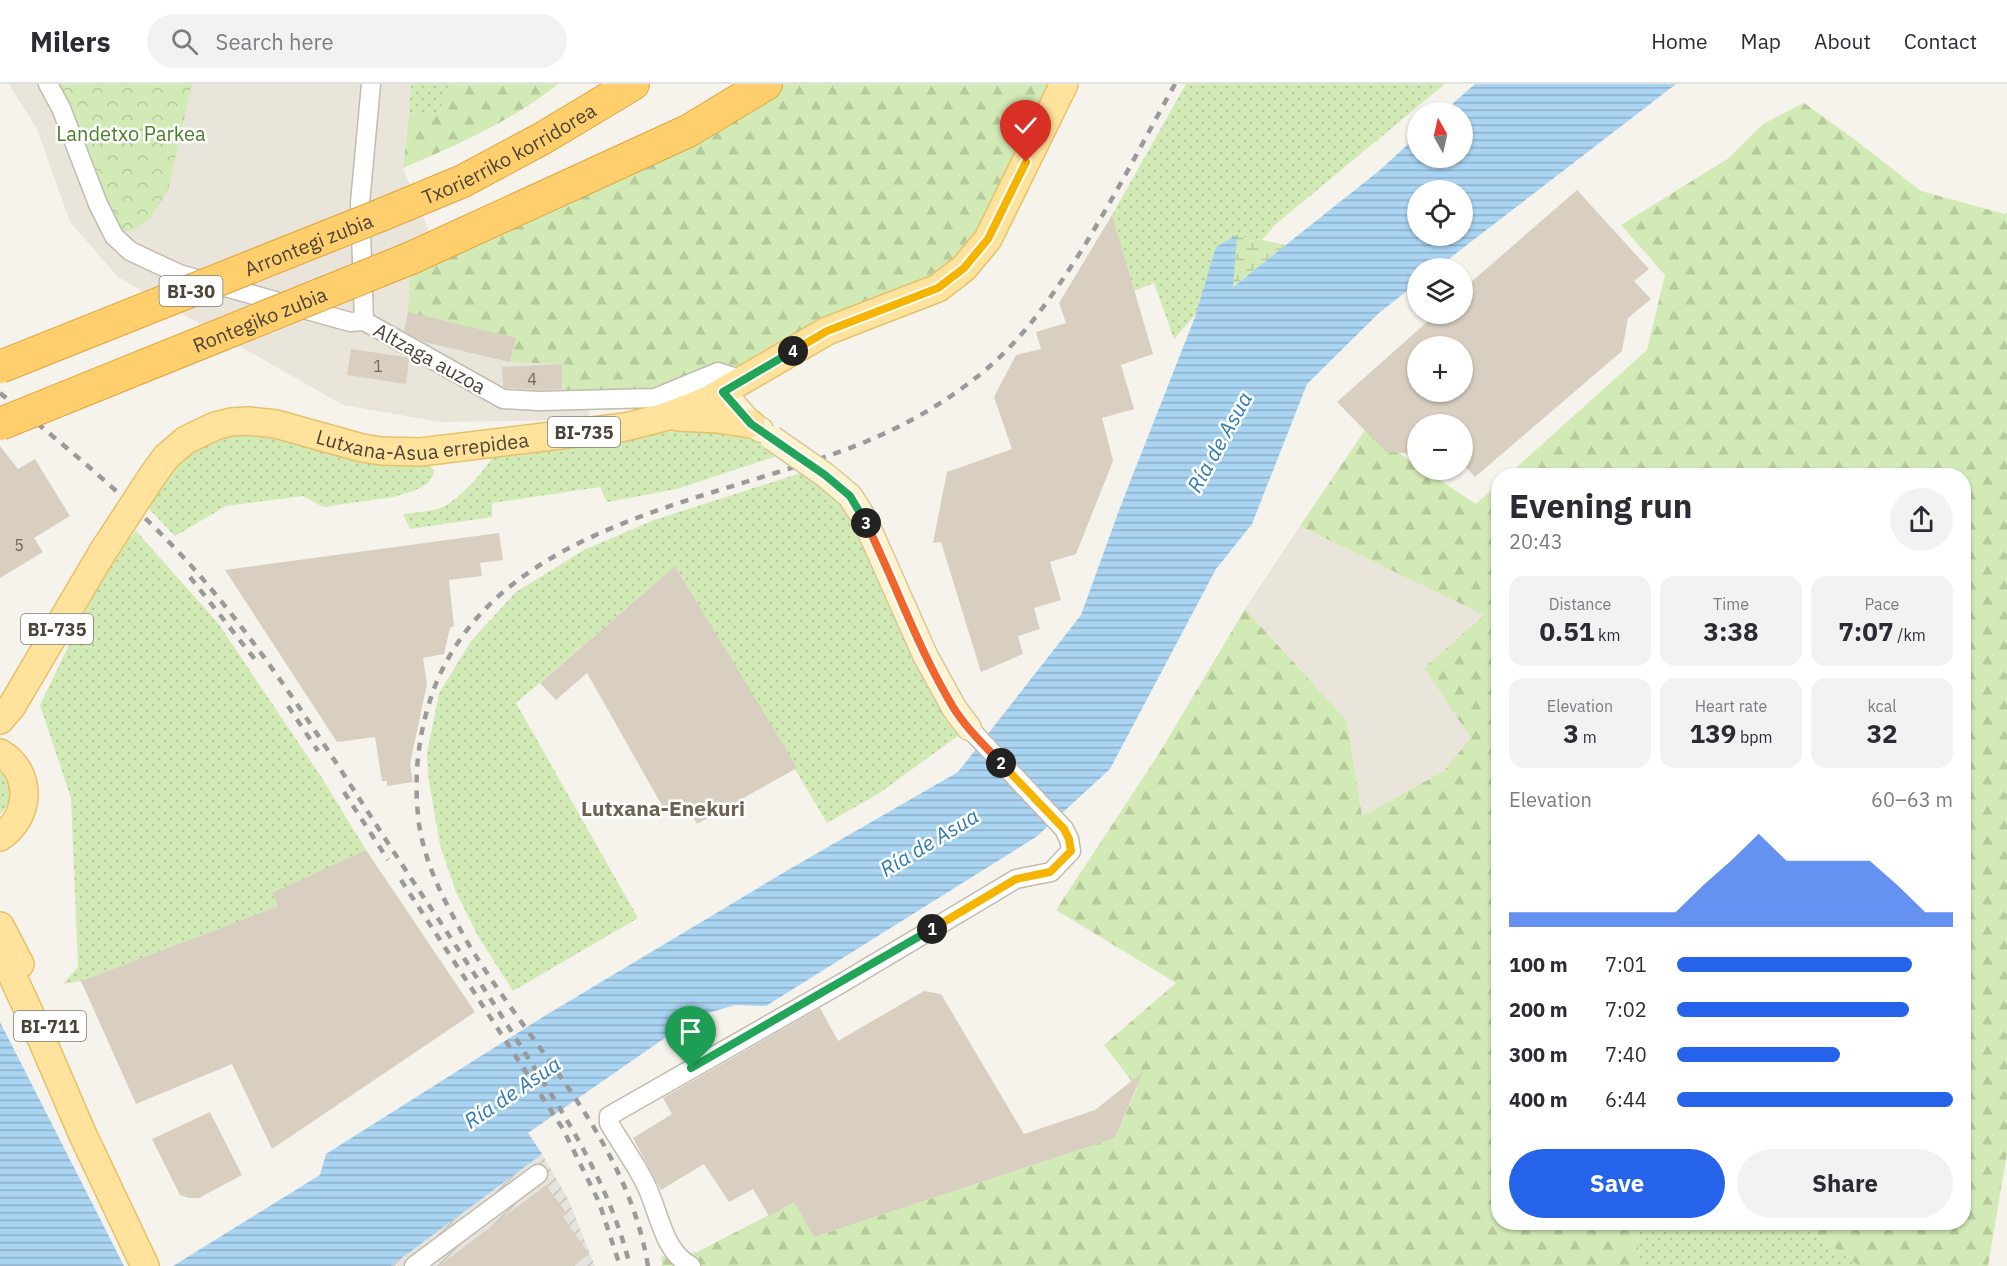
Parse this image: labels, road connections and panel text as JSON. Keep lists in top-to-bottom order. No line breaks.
{"streets":{"highway":["Txorierriko korridorea","Arrontegi zubia","BI-30","Rontegiko zubia"],"main road":["BI-735","Lutxana-Asua errepidea","BI-711"],"street":["Altzaga auzoa"]},"crossings":[["Txorierriko korridorea","Arrontegi zubia"],["BI-30","Rontegiko zubia"],["Altzaga auzoa","Lutxana-Asua errepidea"]],"districts":["Lutxana-Enekuri"],"water":["Ría de Asua"],"parks":["Landetxo Parkea"],"house_numbers":["1","4","5"],"north":"top","page":{"header":"Milers","search":"Search here","nav":["Home","Map","About","Contact"],"map_buttons":["+","−"],"pins":["4","3","2","1"],"heading":["Evening run","20:43"],"stats":[["Distance","0.51 km"],["Time","3:38"],["Pace","7:07 /km"],["Elevation","3 m"],["Heart rate","139 bpm"],["kcal","32"]],"chart":["Elevation","60–63 m"],"list":[{"name":"100 m","note":"7:01"},{"name":"200 m","note":"7:02"},{"name":"300 m","note":"7:40"},{"name":"400 m","note":"6:44"}],"buttons":["Save","Share"]}}
